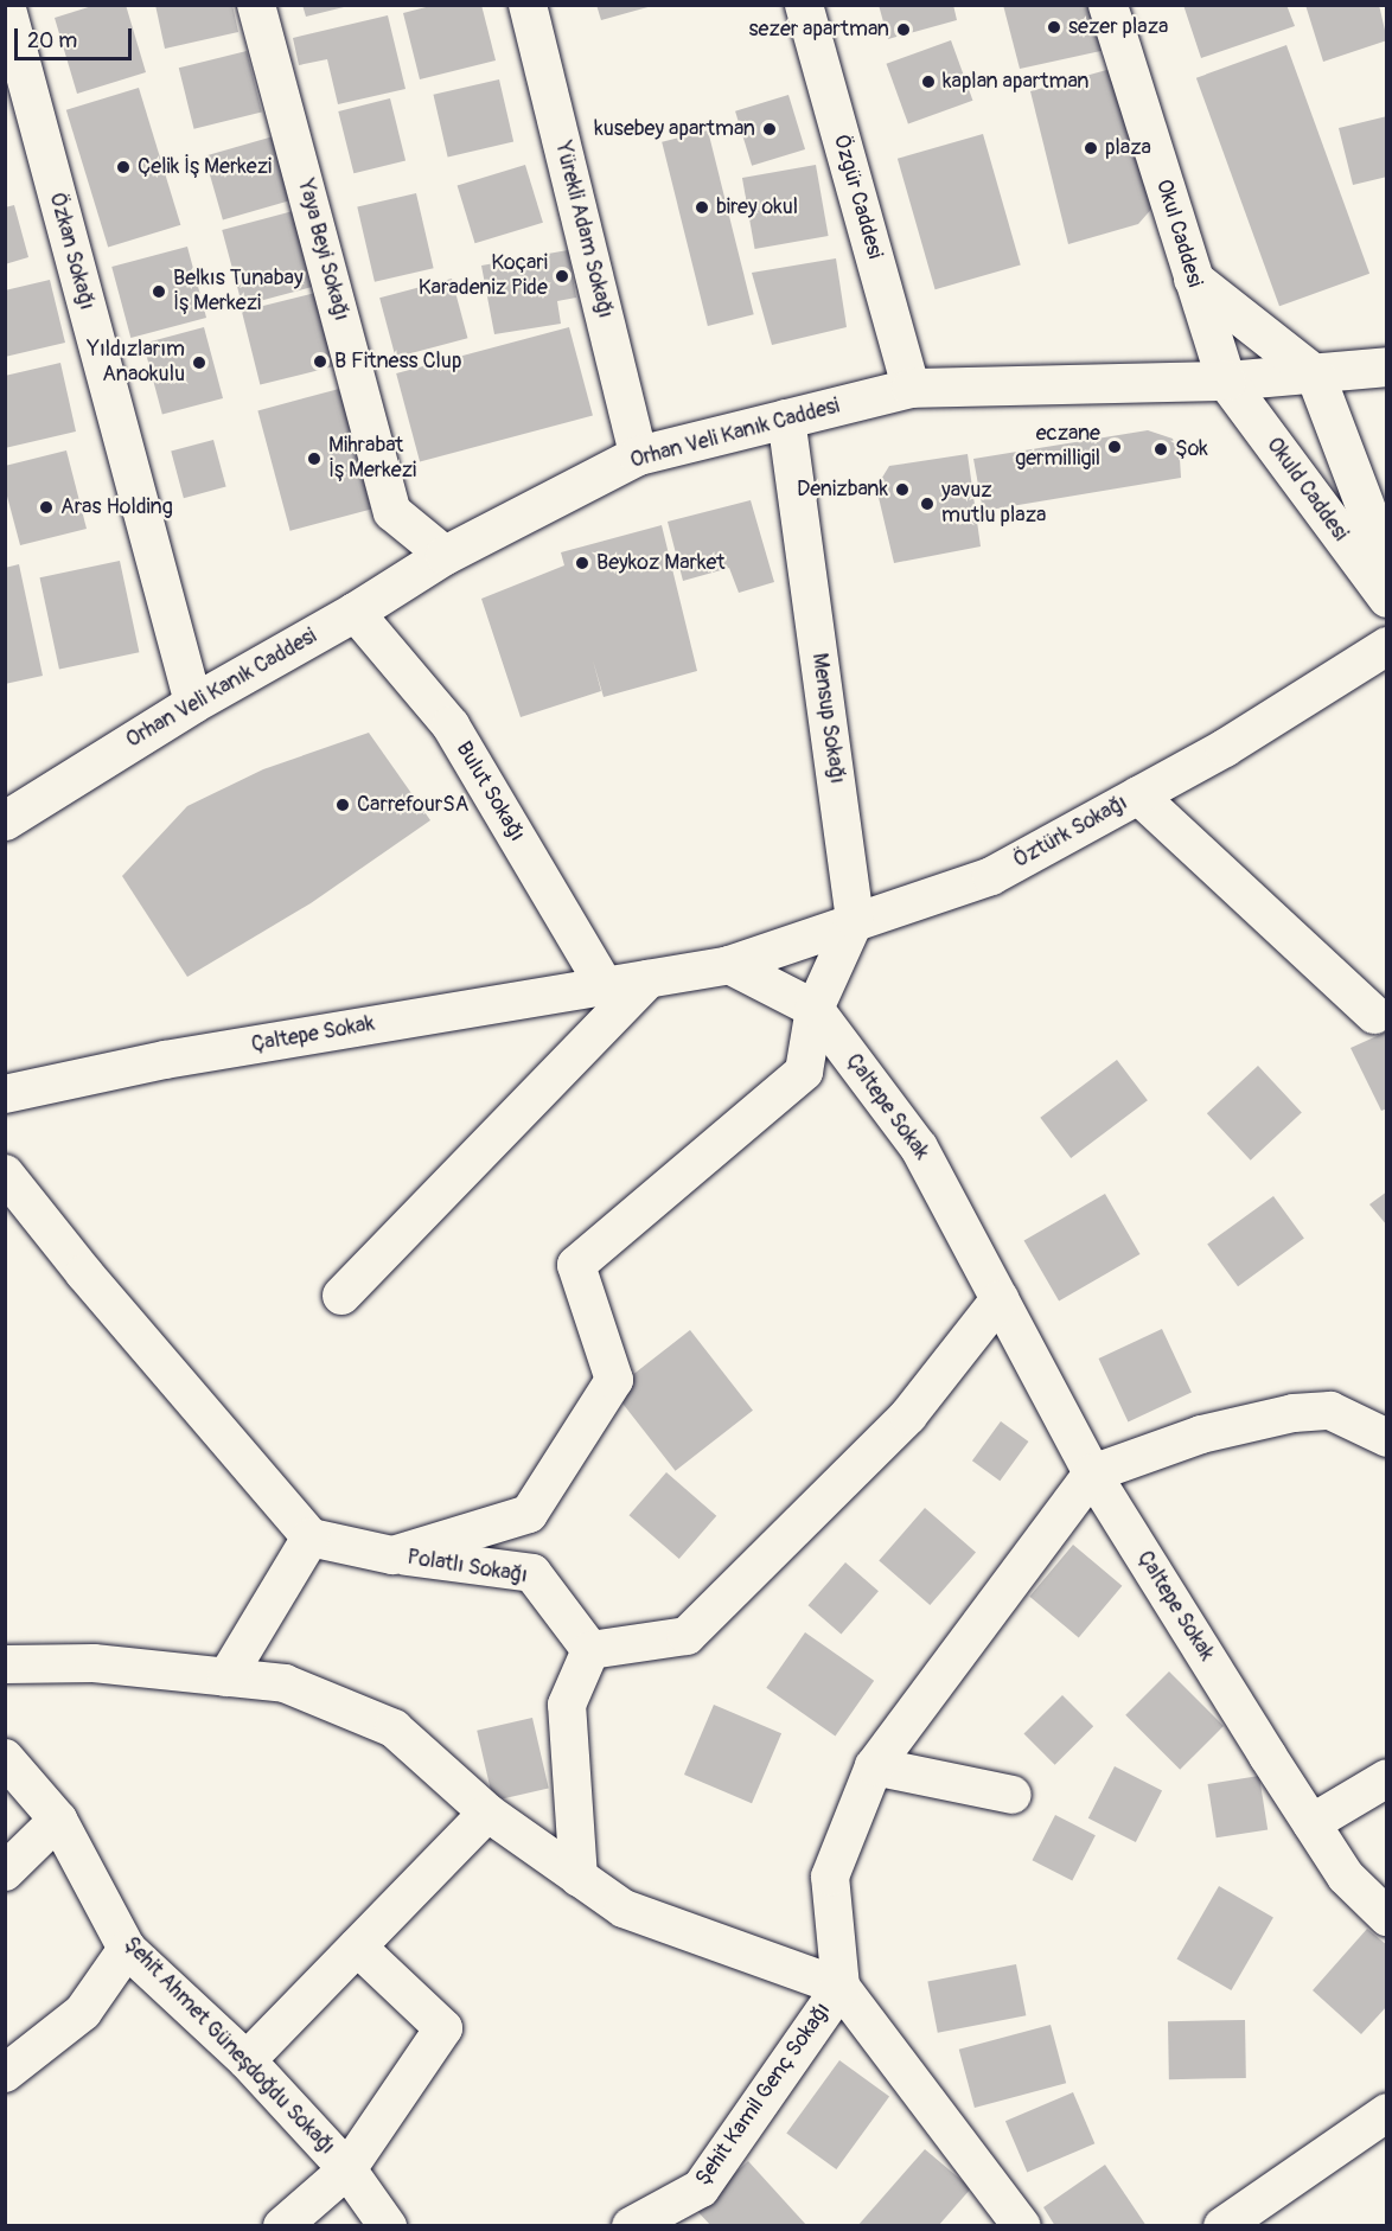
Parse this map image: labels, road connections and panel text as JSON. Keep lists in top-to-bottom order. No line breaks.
{"streets":{"main road":["Okul Caddesi","Orhan Veli Kanık Caddesi","Okuld Caddesi"],"street":["Özgür Caddesi","Yürekli Adam Sokağı","Yaya Beyi Sokağı","Özkan Sokağı","Mensup Sokağı","Bulut Sokağı","Öztürk Sokağı","Çaltepe Sokak","Polatlı Sokağı","Şehit Ahmet Güneşdoğdu Sokağı","Şehit Kamil Genç Sokağı"]},"crossings":[["Özgür Caddesi","Orhan Veli Kanık Caddesi"],["Yürekli Adam Sokağı","Orhan Veli Kanık Caddesi"],["Okul Caddesi","Orhan Veli Kanık Caddesi"],["Okul Caddesi","Okuld Caddesi"],["Yaya Beyi Sokağı","Orhan Veli Kanık Caddesi"],["Özkan Sokağı","Orhan Veli Kanık Caddesi"],["Orhan Veli Kanık Caddesi","Okuld Caddesi"],["Orhan Veli Kanık Caddesi","Mensup Sokağı"],["Orhan Veli Kanık Caddesi","Bulut Sokağı"],["Mensup Sokağı","Öztürk Sokağı"],["Bulut Sokağı","Çaltepe Sokak"],["Öztürk Sokağı","Çaltepe Sokak"],["Çaltepe Sokak","Şehit Kamil Genç Sokağı"]],"places":["sezer plaza","sezer apartman","kaplan apartman","kusebey apartman","plaza","Çelik İş Merkezi","birey okul","Koçari Karadeniz Pide","Belkıs Tunabay İş Merkezi","B Fitness Clup","Yıldızlarım Anaokulu","eczane germilligil","Şok","Mihrabat İş Merkezi","Denizbank","yavuz mutlu plaza","Aras Holding","Beykoz Market","CarrefourSA"],"scale_bar":"20 m"}
